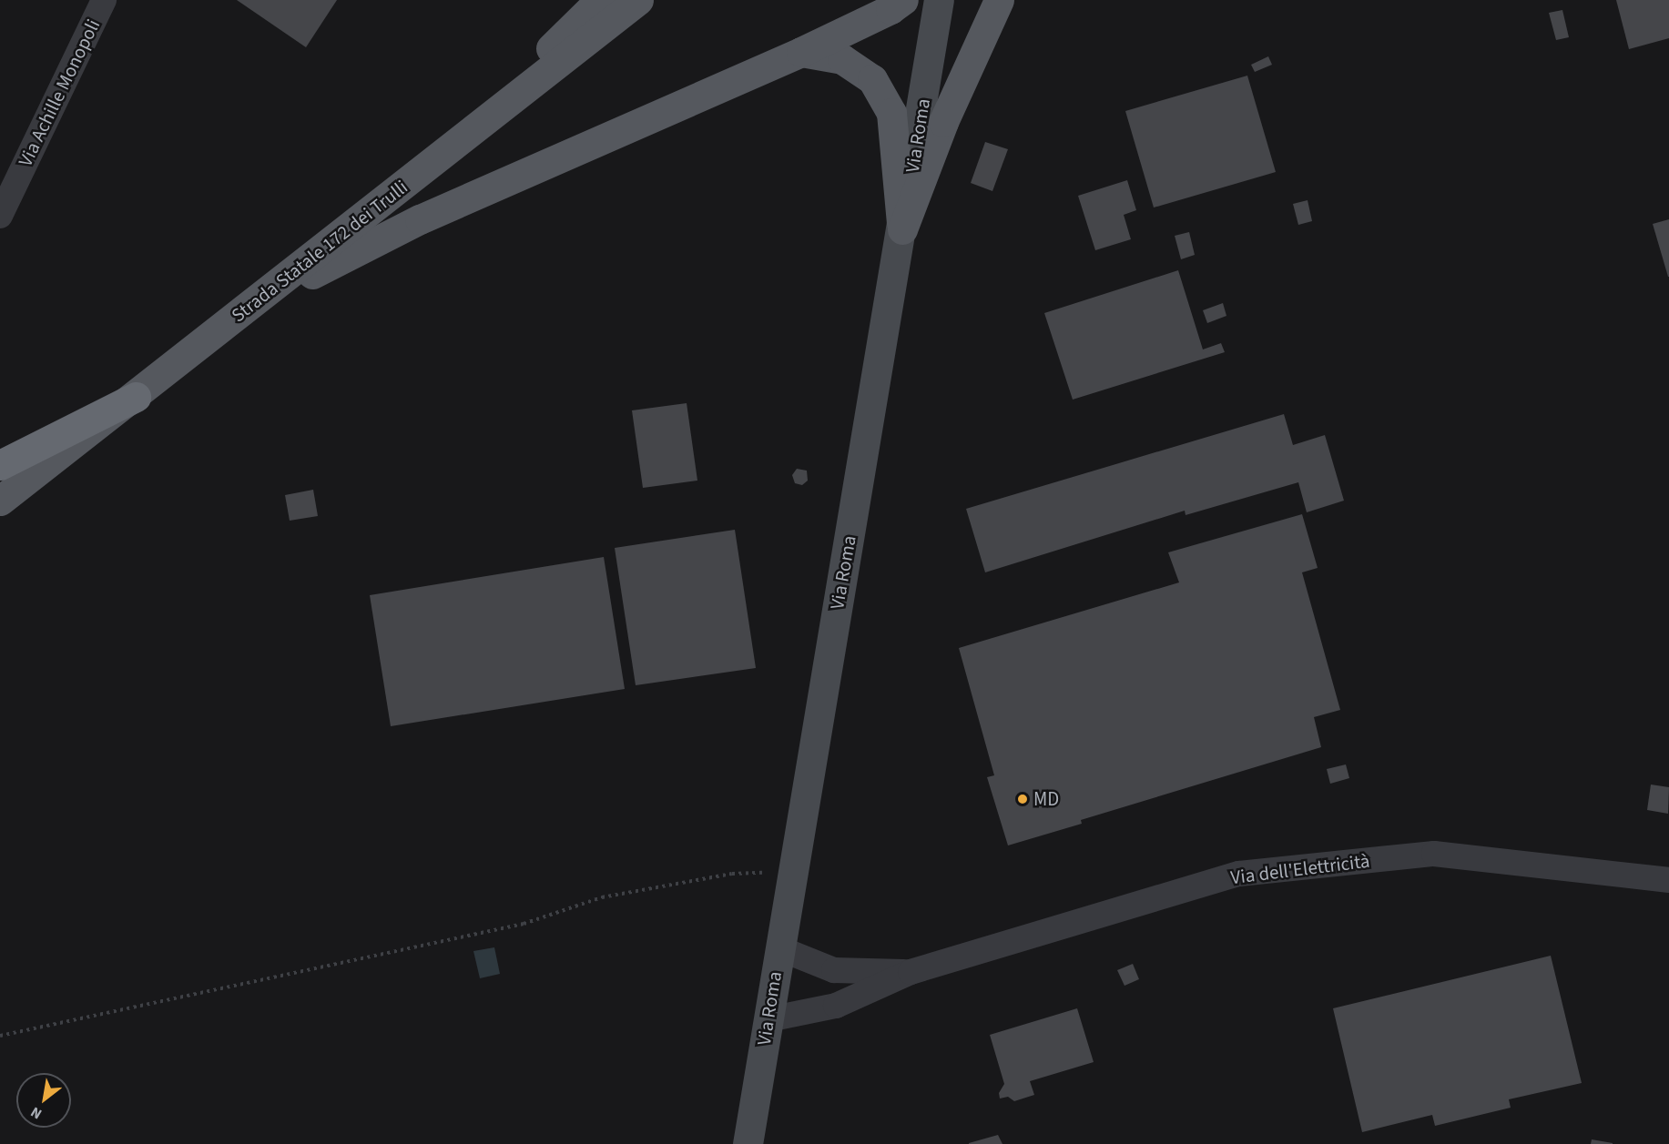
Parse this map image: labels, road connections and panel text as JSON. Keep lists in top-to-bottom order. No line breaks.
{"streets":{"main road":["Strada Statale 172 dei Trulli"],"street":["Via Achille Monopoli","Via Roma","Via dell'Elettricità"]},"crossings":[["Via Roma","Via dell'Elettricità"]],"places":["MD"],"north":"bottom left"}
